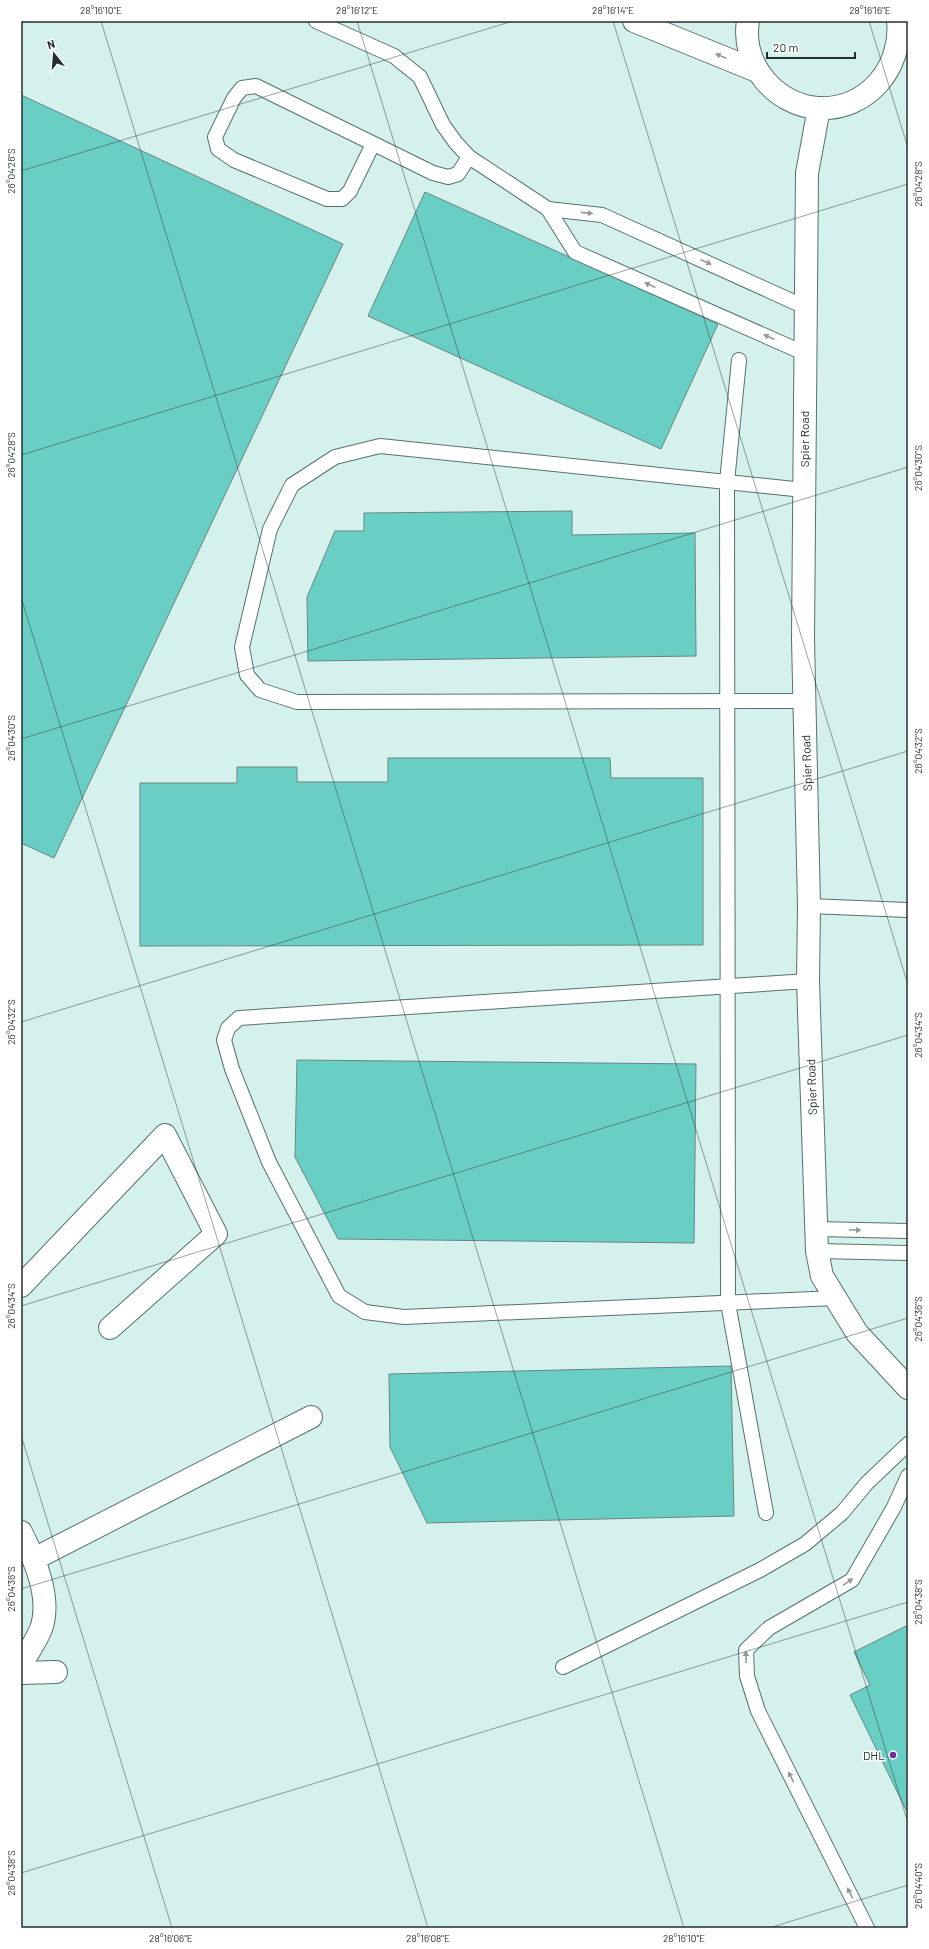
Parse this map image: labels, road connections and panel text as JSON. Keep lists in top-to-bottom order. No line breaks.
{"streets":{"street":["Spier Road"]},"places":["DHL"],"scale_bar":"20 m","north":"top","coordinates":["28°16'10\"E","28°16'12\"E","28°16'14\"E","28°16'16\"E","26°04'26\"S","26°04'28\"S","26°04'30\"S","26°04'32\"S","26°04'34\"S","26°04'36\"S","26°04'38\"S","26°04'40\"S","28°16'06\"E","28°16'08\"E"]}
